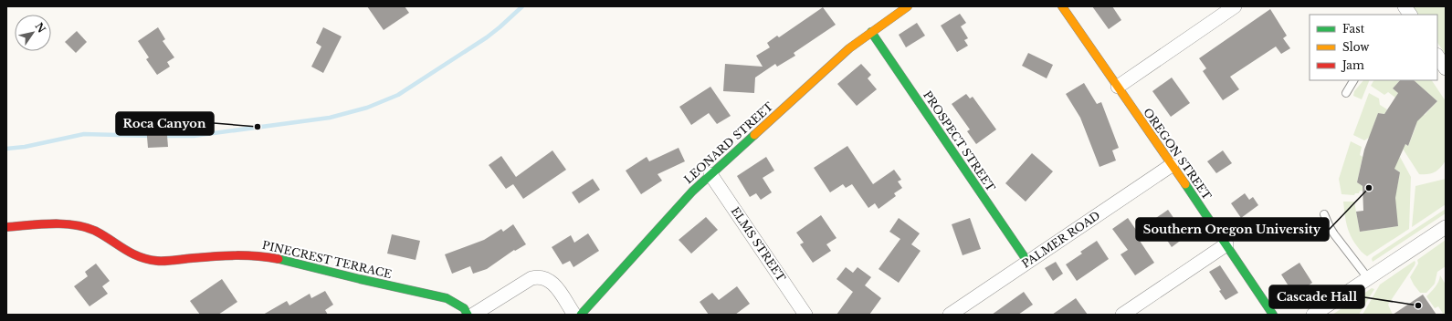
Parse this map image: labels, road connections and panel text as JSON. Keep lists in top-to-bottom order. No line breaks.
{"streets":{"street":["PROSPECT STREET","LEONARD STREET","OREGON STREET","PALMER ROAD","ELMS STREET","PINECREST TERRACE"]},"crossings":[["PROSPECT STREET","LEONARD STREET"],["PROSPECT STREET","PALMER ROAD"],["LEONARD STREET","ELMS STREET"],["OREGON STREET","PALMER ROAD"]],"places":["Roca Canyon","Southern Oregon University","Cascade Hall"],"legend":["Fast","Slow","Jam"],"north":"top right"}
